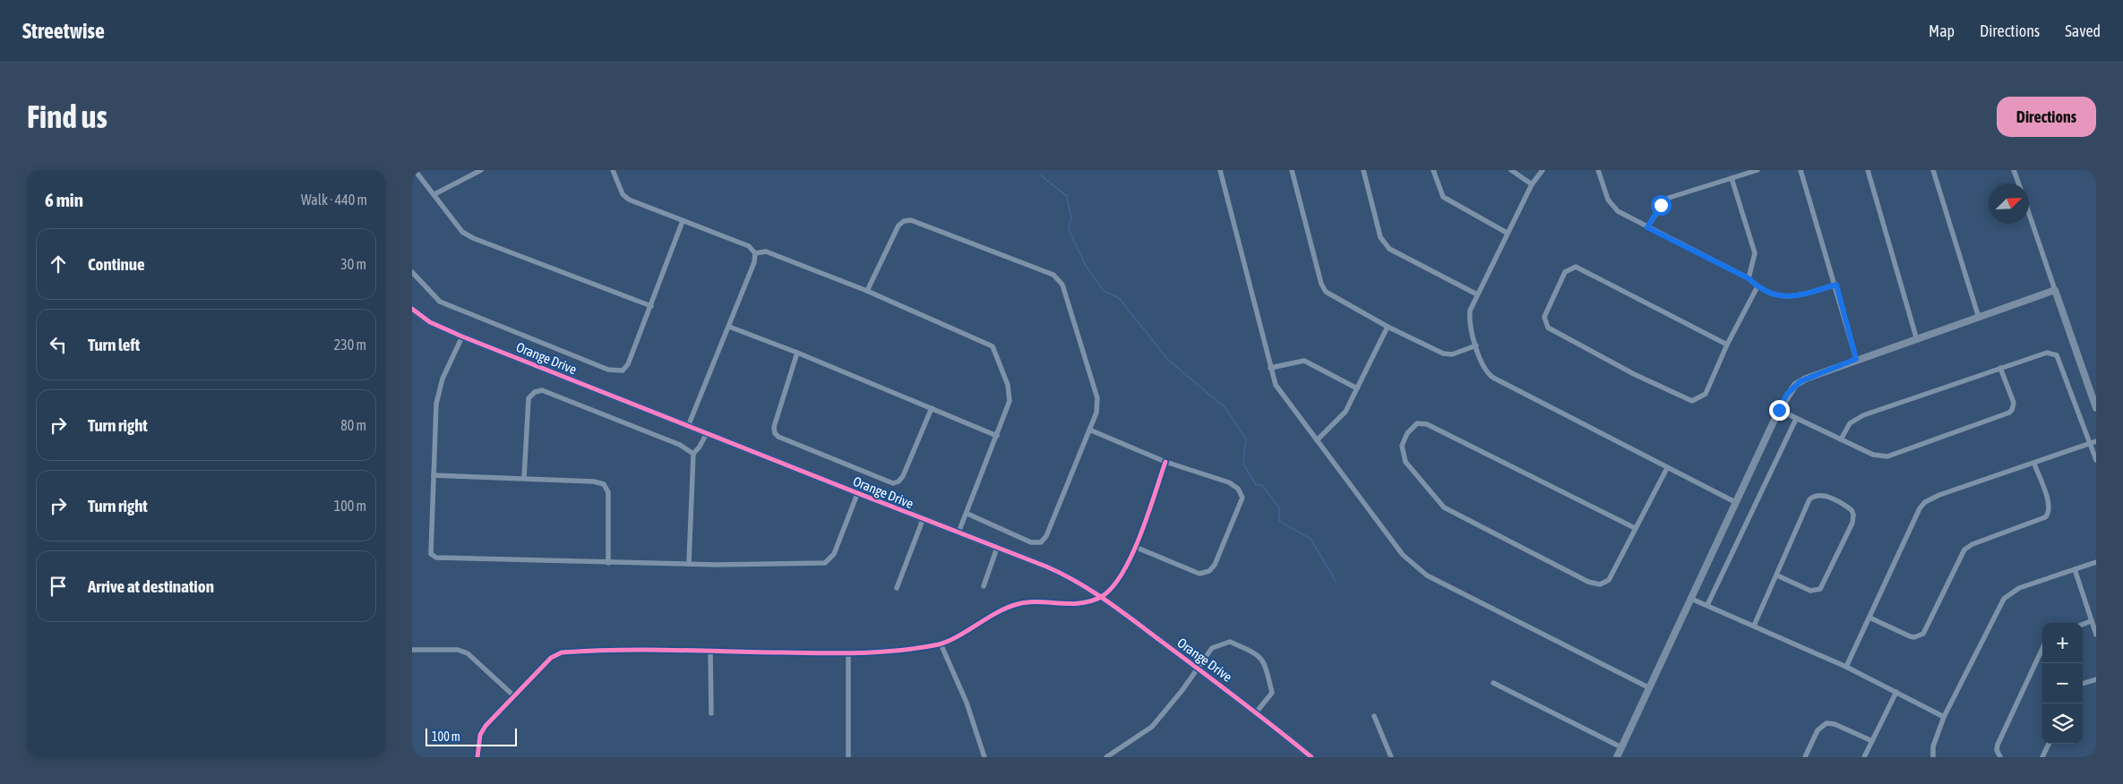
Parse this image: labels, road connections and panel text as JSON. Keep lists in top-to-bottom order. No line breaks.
{"streets":{"street":["Orange Drive"]},"scale_bar":"100 m","north":"top right","page":{"header":"Streetwise","nav":["Map","Directions","Saved"],"buttons":"Directions","title":"Find us","heading":["6 min","Walk · 440 m"],"list":[["Continue","30 m"],["Turn left","230 m"],["Turn right","80 m"],["Turn right","100 m"],"Arrive at destination"],"map_buttons":["+","−"],"scale":"100 m"}}
